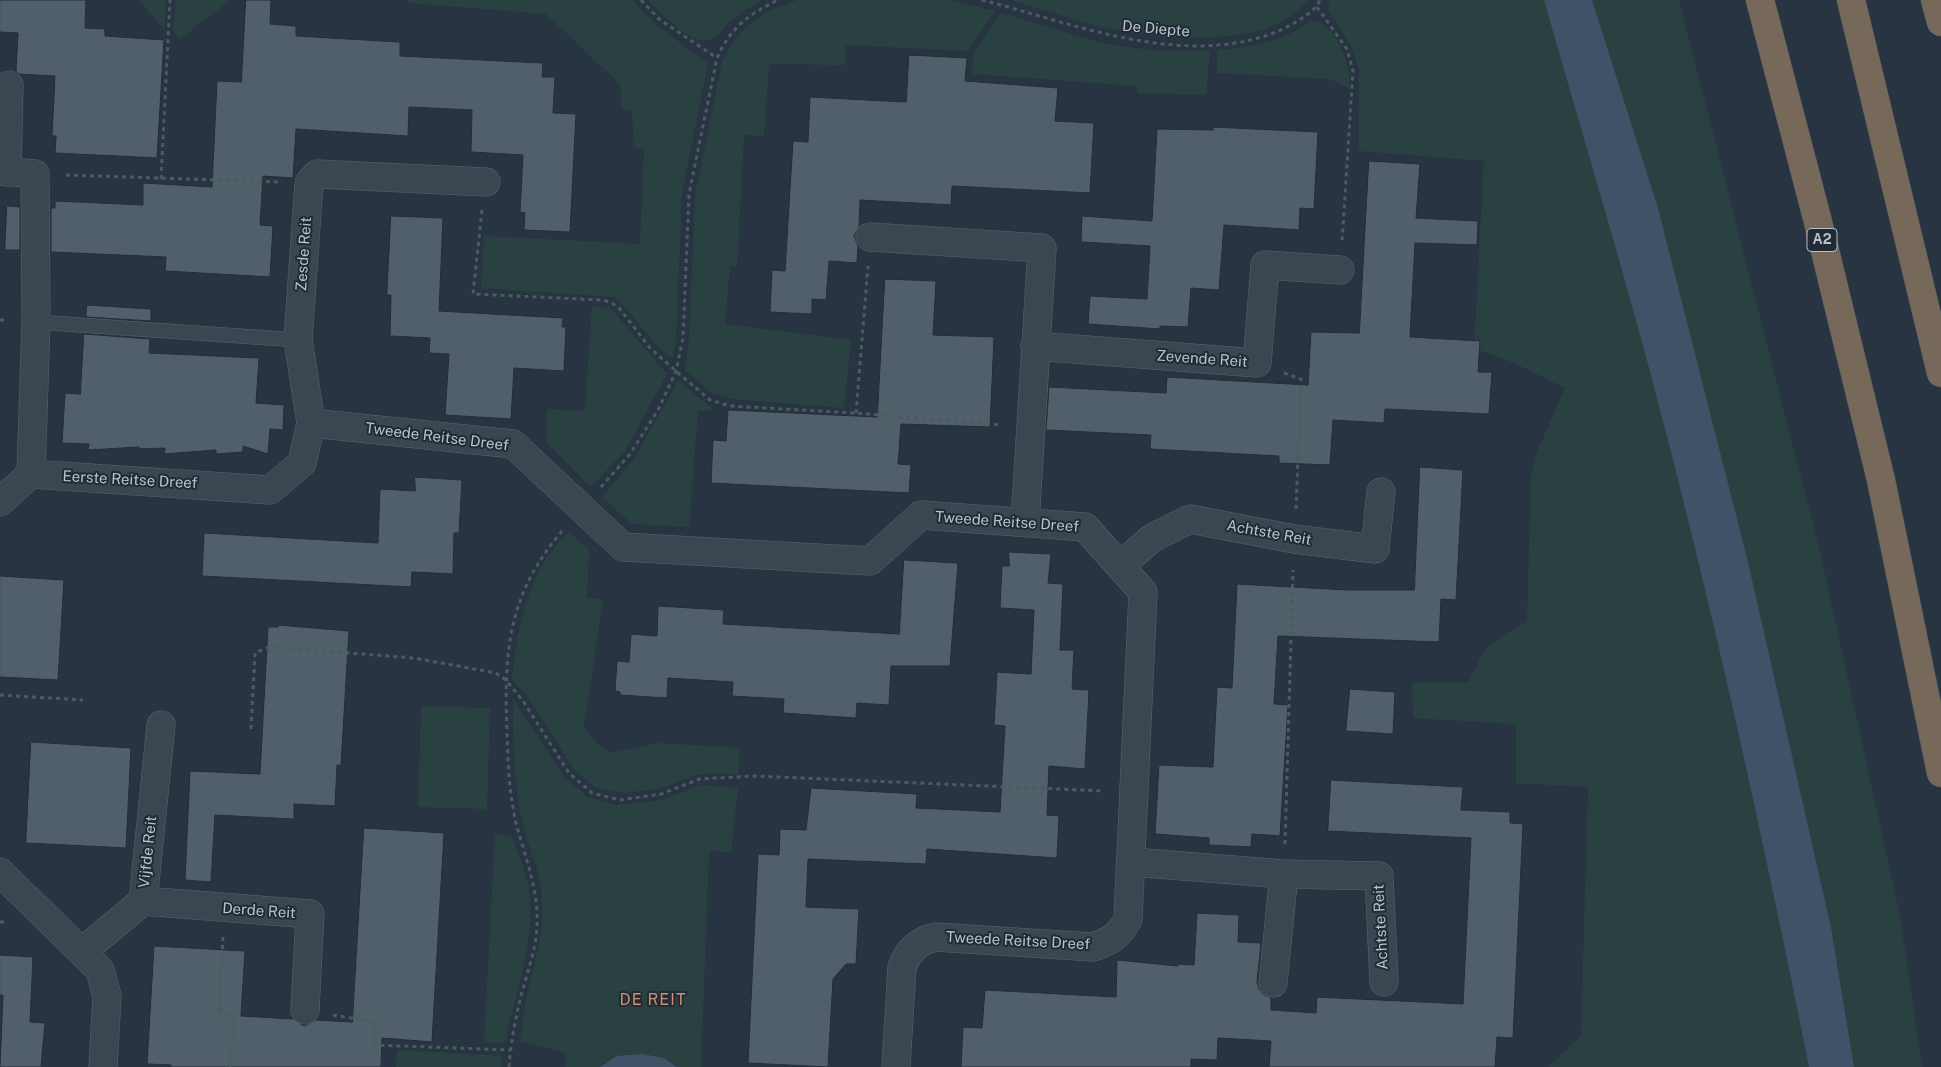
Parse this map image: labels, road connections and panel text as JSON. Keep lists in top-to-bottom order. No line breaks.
{"streets":{"highway":["A2"],"street":["Zesde Reit","Zevende Reit","Tweede Reitse Dreef","Eerste Reitse Dreef","Achtste Reit","Vijfde Reit","Derde Reit"],"path":["De Diepte"]},"crossings":[["Zesde Reit","Tweede Reitse Dreef"],["Zesde Reit","Eerste Reitse Dreef"],["Tweede Reitse Dreef","Achtste Reit"],["Vijfde Reit","Derde Reit"]],"districts":["DE REIT"]}
